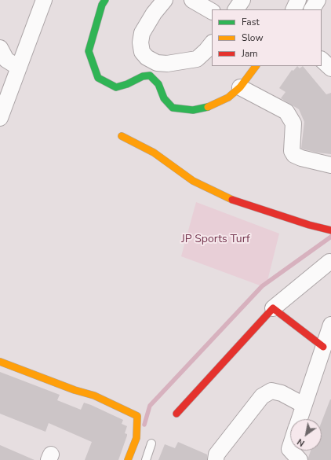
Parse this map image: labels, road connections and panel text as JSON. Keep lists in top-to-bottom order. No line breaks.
{"parks":["JP Sports Turf"],"legend":["Fast","Slow","Jam"],"north":"bottom left"}
